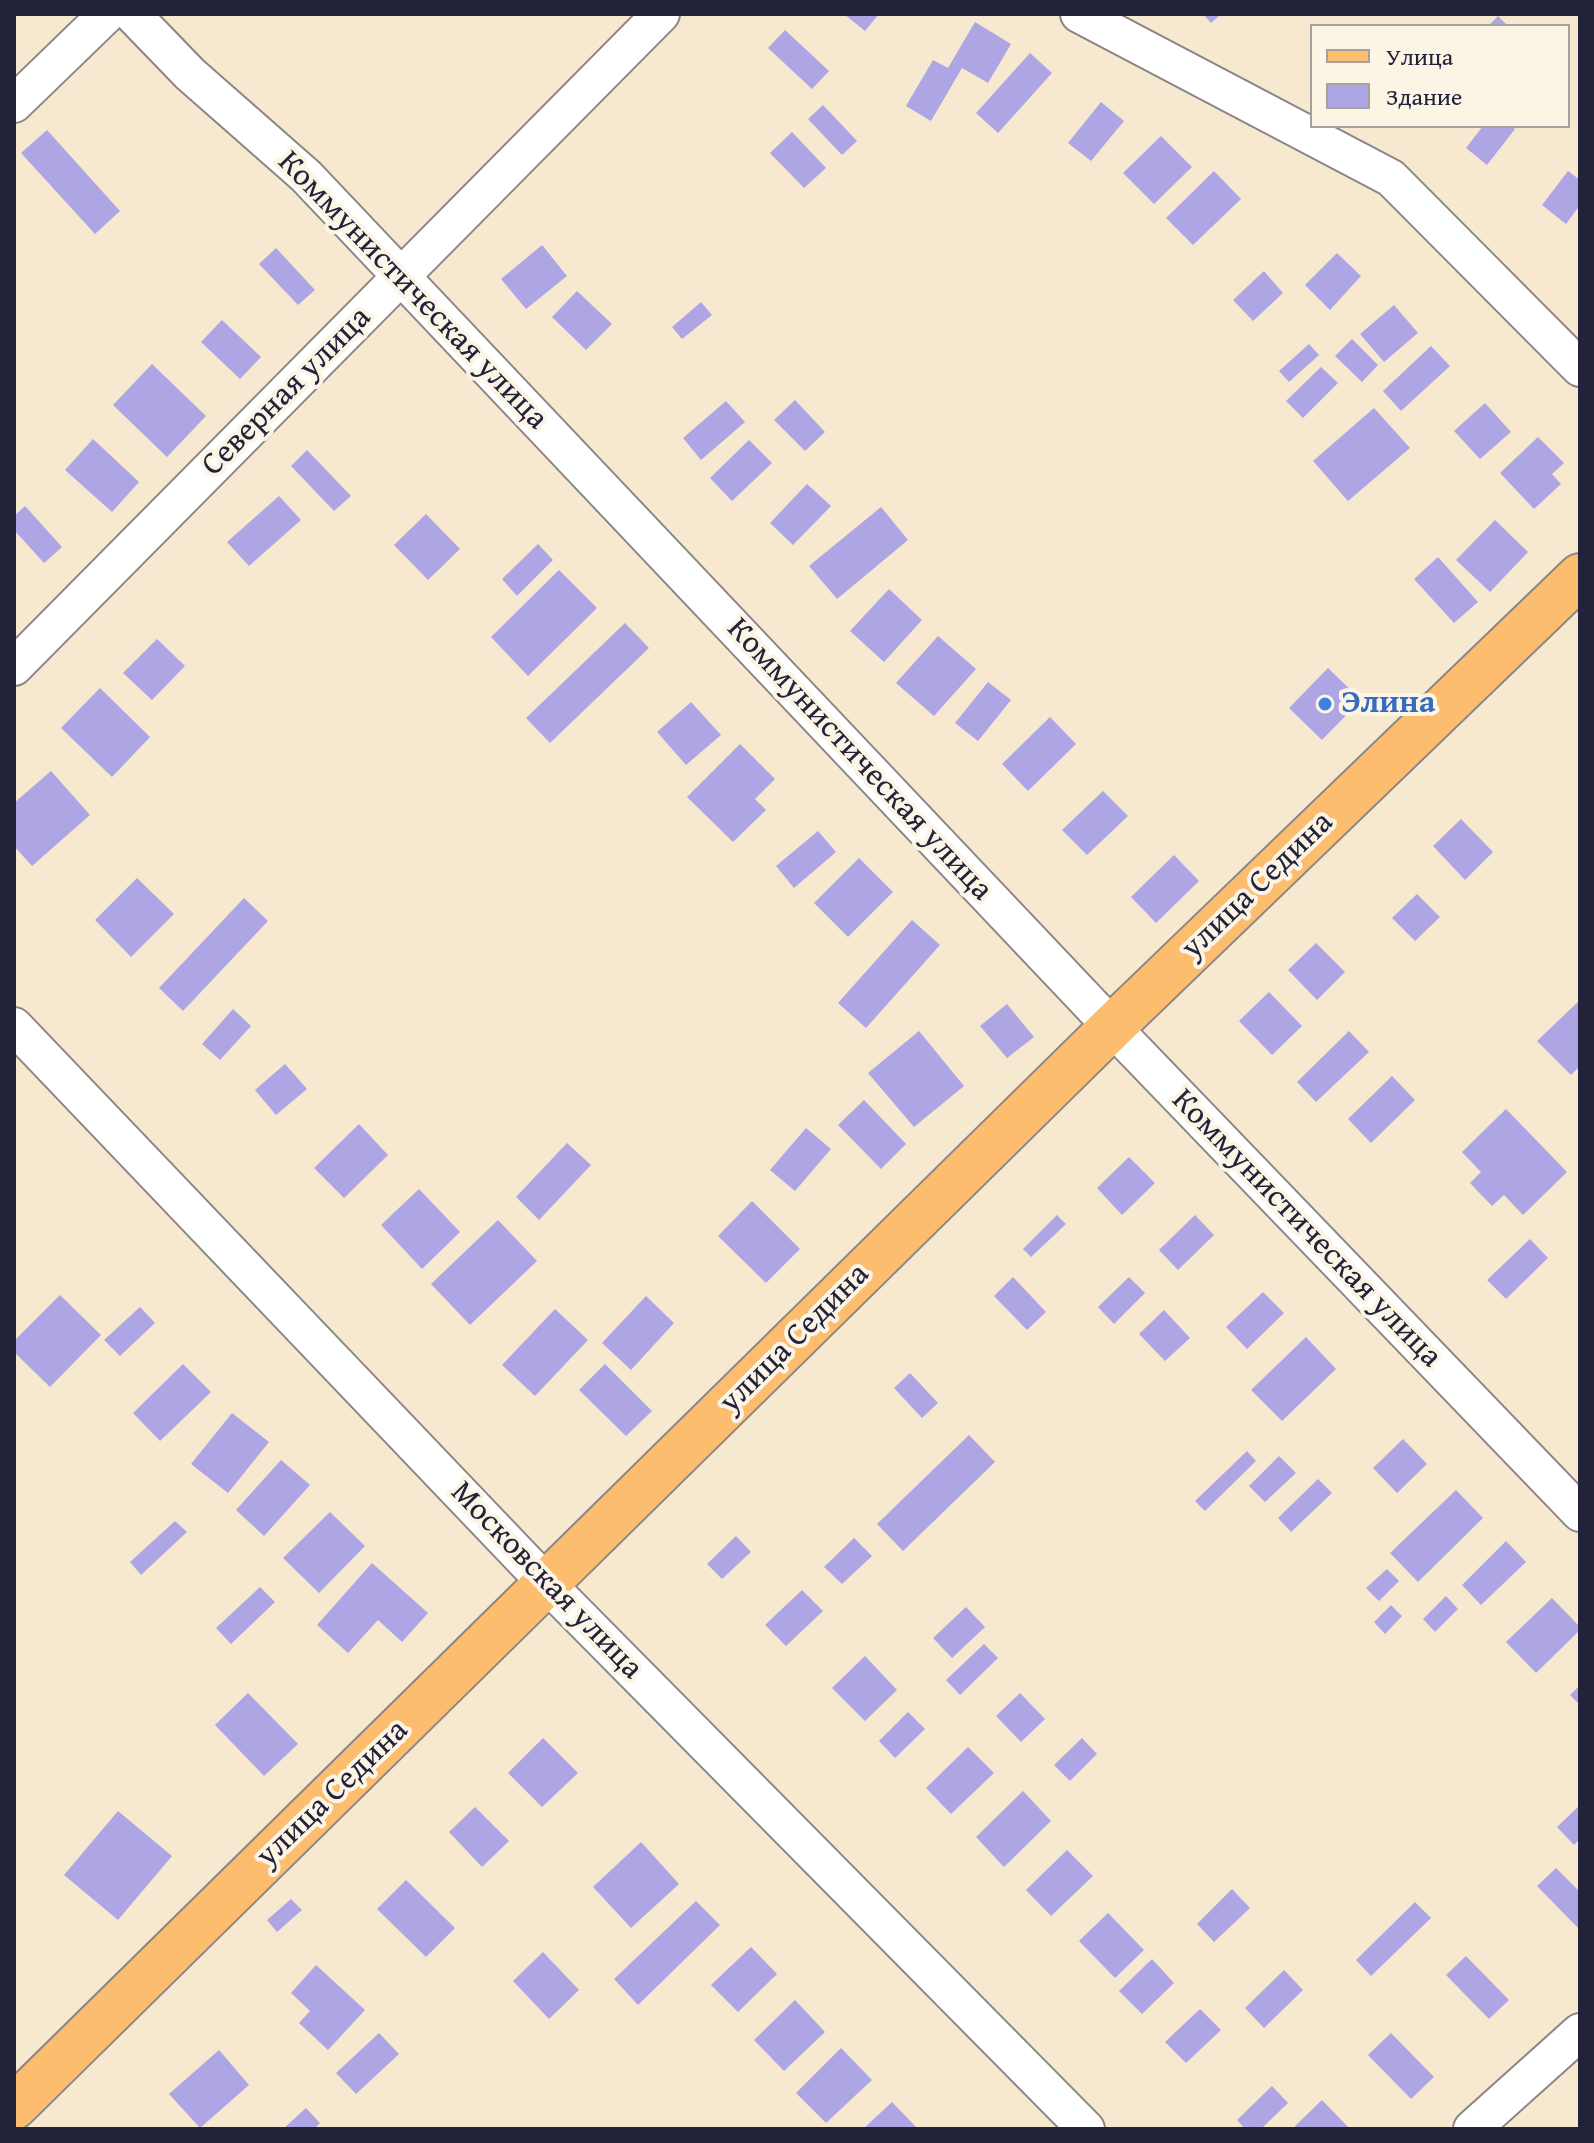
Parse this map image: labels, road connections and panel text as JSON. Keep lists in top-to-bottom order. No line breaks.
{"streets":{"main road":["улица Седина"],"street":["Коммунистическая улица","Северная улица","Московская улица"]},"crossings":[["Коммунистическая улица","Северная улица"],["Коммунистическая улица","улица Седина"],["улица Седина","Московская улица"]],"places":["Элина"],"legend":["Улица","Здание"]}
